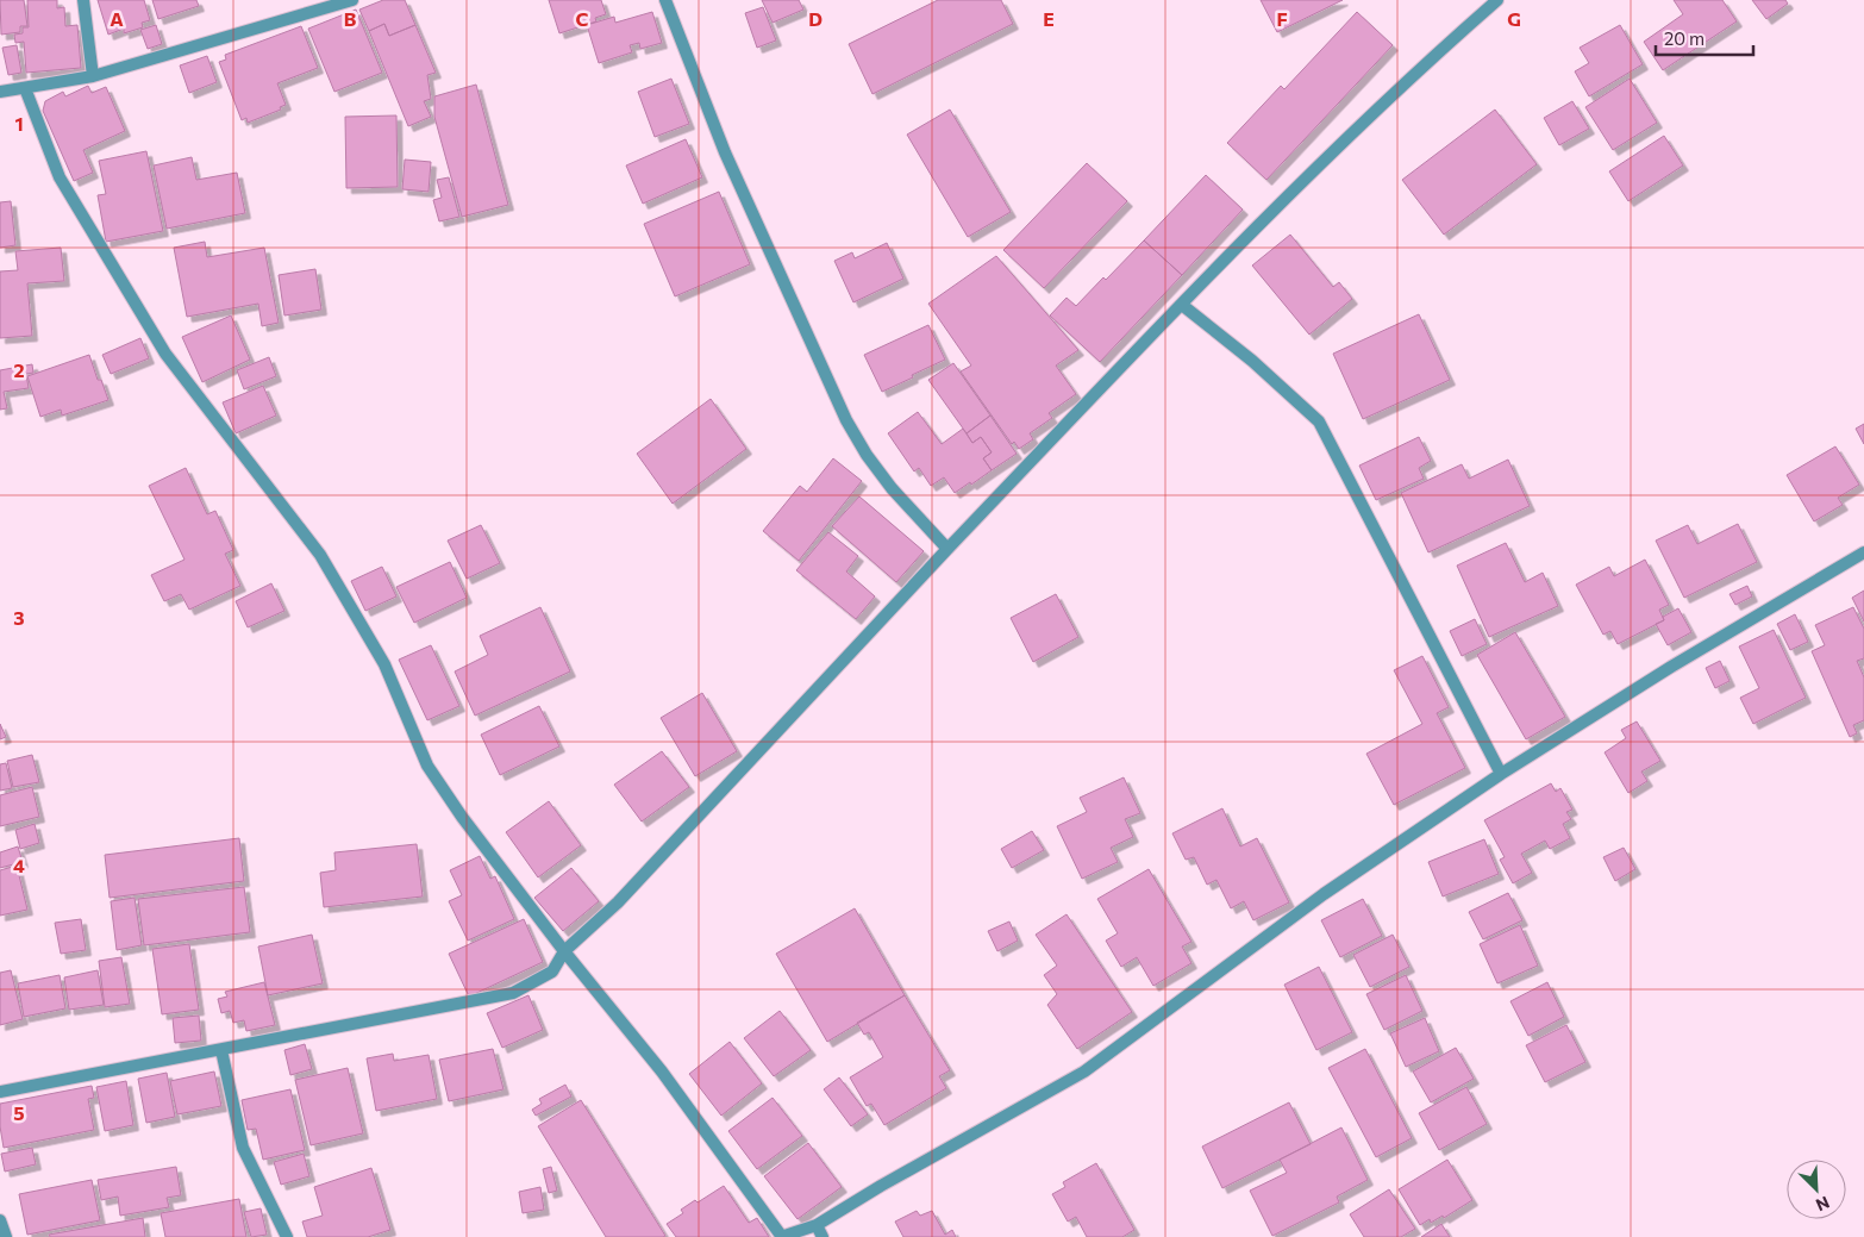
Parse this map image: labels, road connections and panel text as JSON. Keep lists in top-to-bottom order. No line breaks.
{"scale_bar":"20 m","north":"bottom right","grid":{"columns":["A","B","C","D","E","F","G"],"rows":["1","2","3","4","5"]}}
